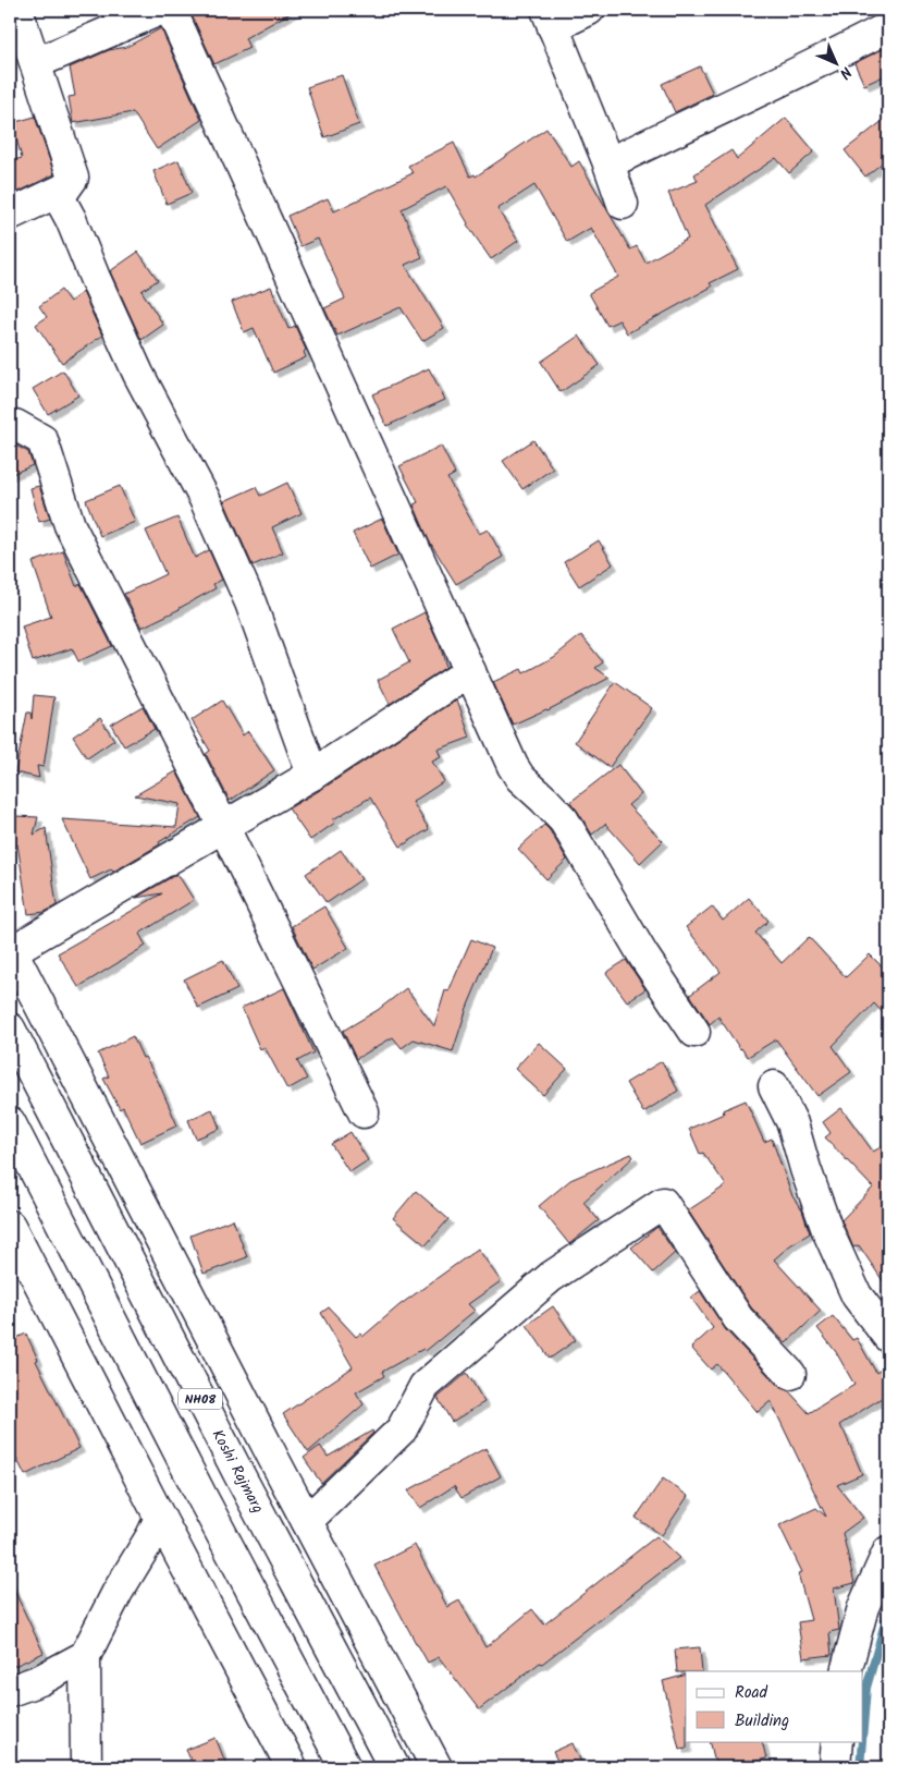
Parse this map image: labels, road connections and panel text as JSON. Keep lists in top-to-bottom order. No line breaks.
{"streets":{"street":["NH08","Koshi Rajmarg"]},"legend":["Road","Building"],"north":"bottom right"}
